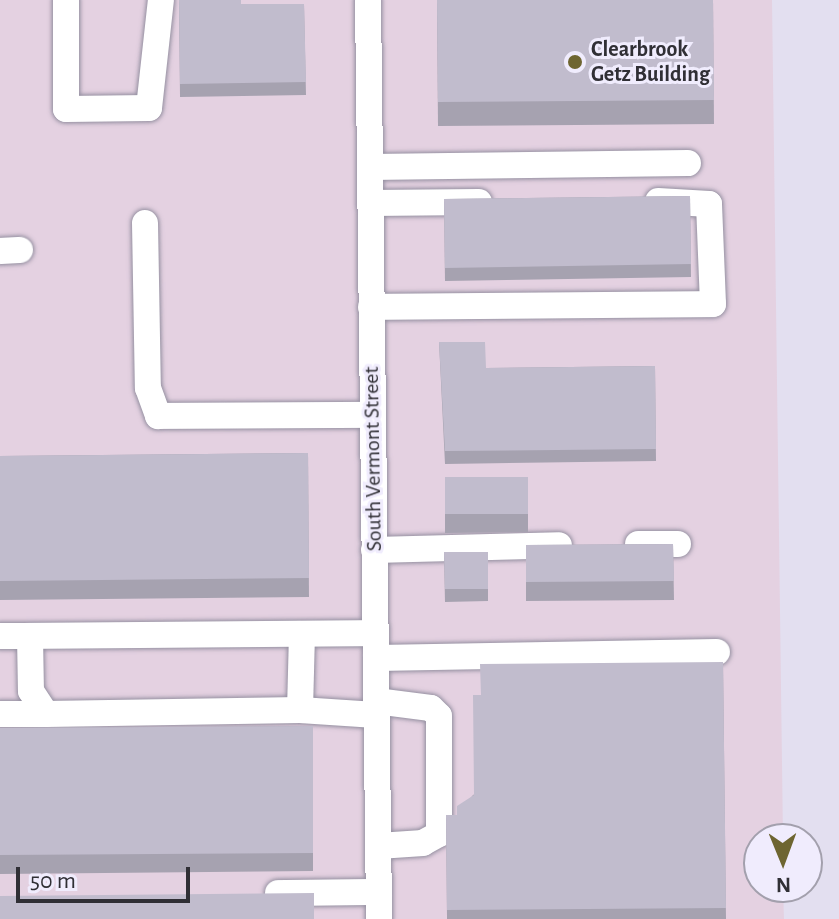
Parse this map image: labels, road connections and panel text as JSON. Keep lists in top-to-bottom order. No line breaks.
{"streets":{"street":["South Vermont Street"]},"places":["Clearbrook Getz Building"],"scale_bar":"50 m","north":"bottom"}
